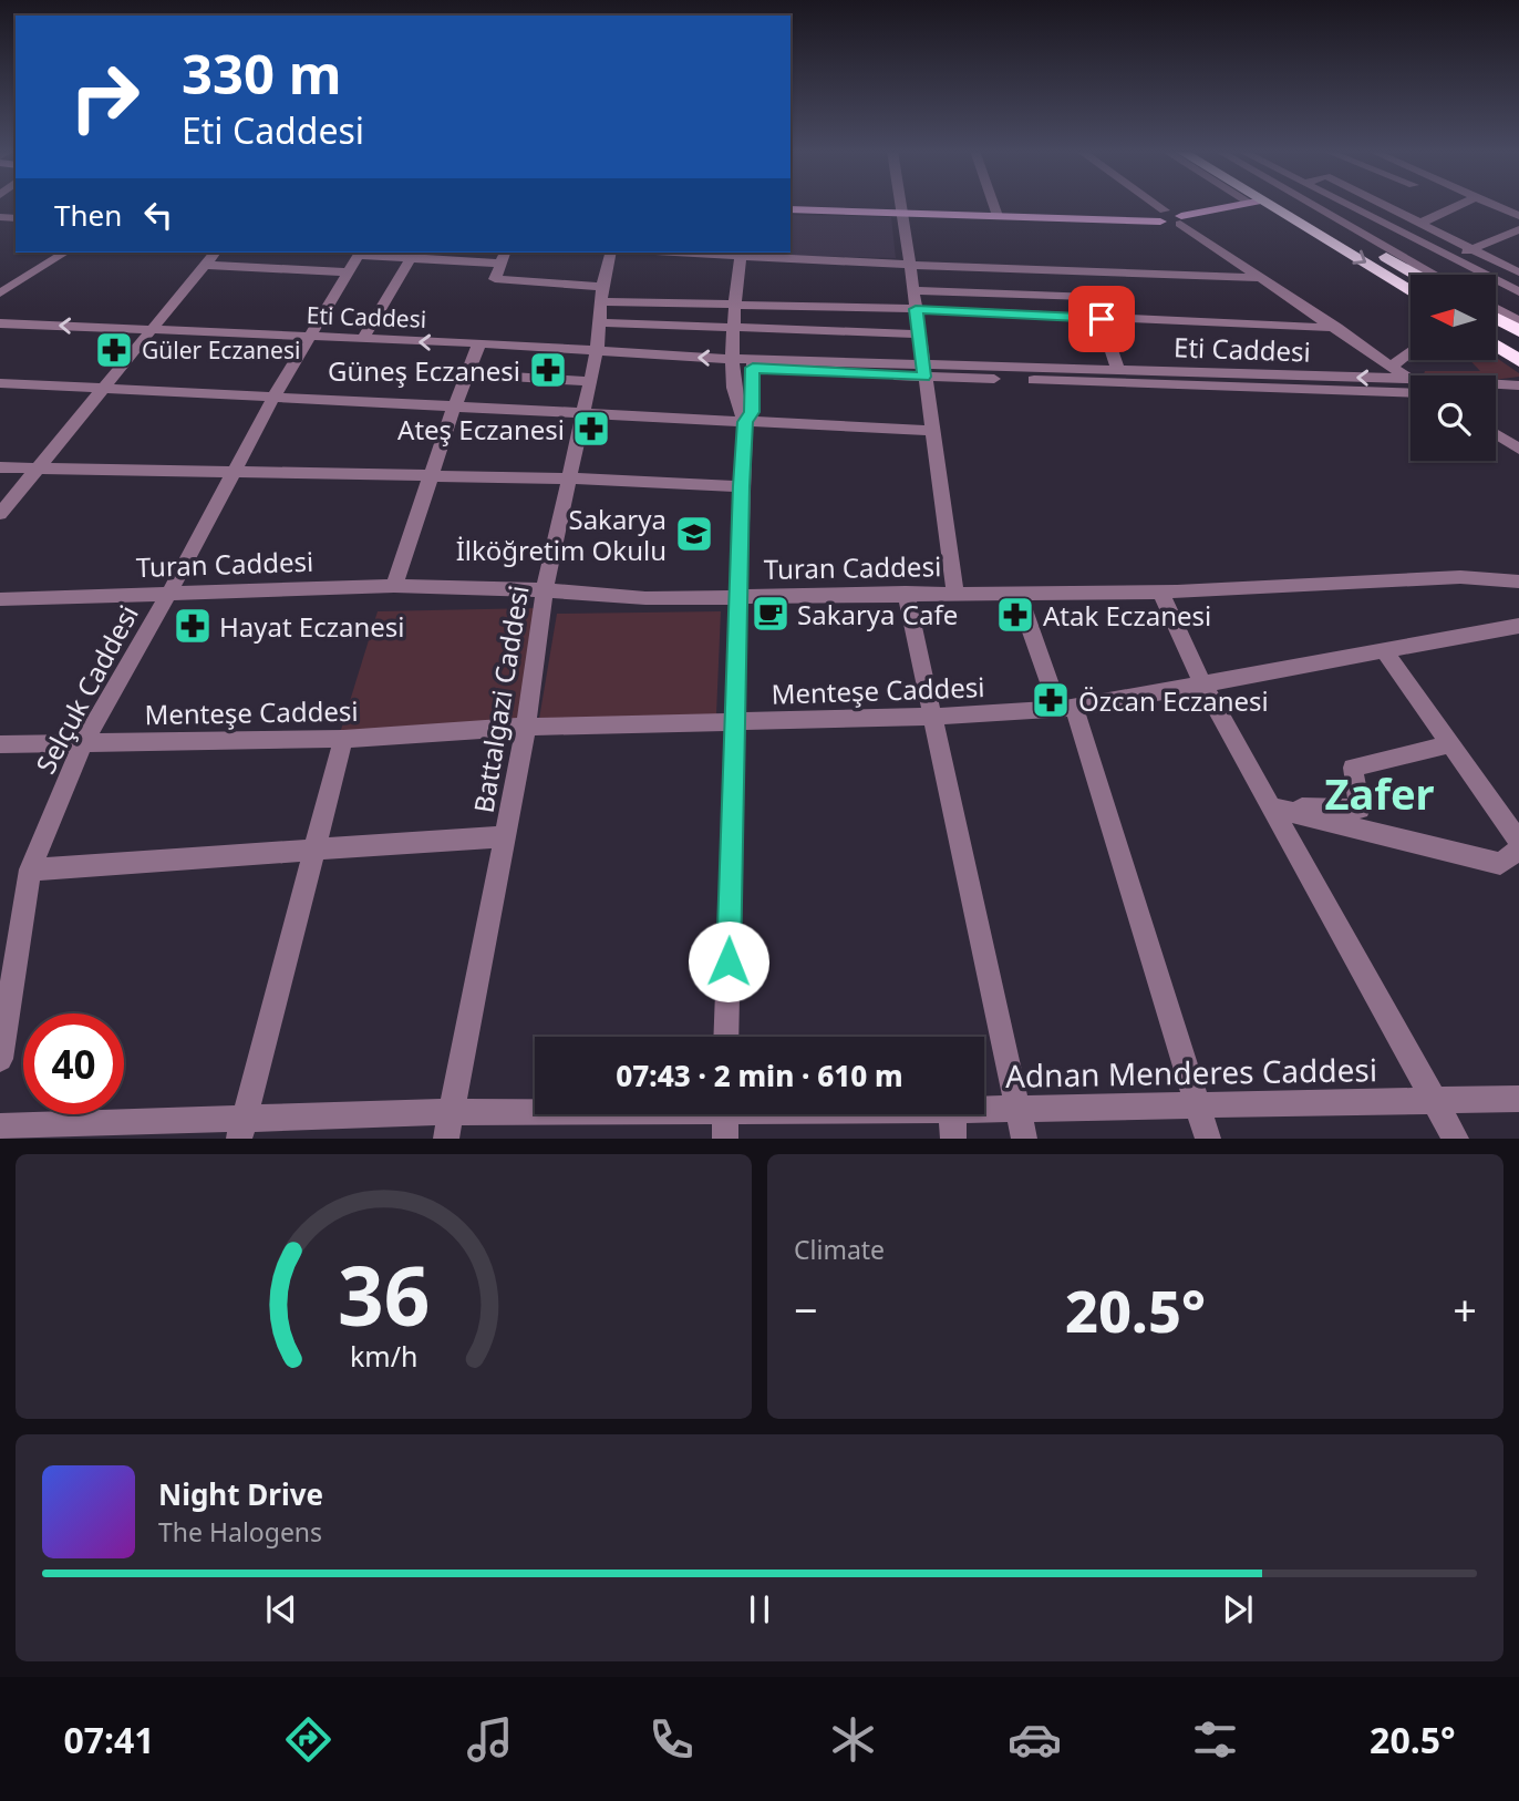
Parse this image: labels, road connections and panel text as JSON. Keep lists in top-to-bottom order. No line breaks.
{"streets":{"street":["Eti Caddesi","Turan Caddesi","Selçuk Caddesi","Menteşe Caddesi","Battalgazi Caddesi","Adnan Menderes Caddesi"]},"crossings":[["Eti Caddesi","Selçuk Caddesi"],["Eti Caddesi","Battalgazi Caddesi"],["Turan Caddesi","Selçuk Caddesi"],["Turan Caddesi","Battalgazi Caddesi"],["Selçuk Caddesi","Menteşe Caddesi"],["Menteşe Caddesi","Battalgazi Caddesi"],["Battalgazi Caddesi","Adnan Menderes Caddesi"]],"districts":["Zafer"],"places":{"pharmacy":["Güler Eczanesi","Güneş Eczanesi","Ateş Eczanesi","Atak Eczanesi","Hayat Eczanesi","Özcan Eczanesi"],"school or university":["Sakarya İlköğretim Okulu"],"cafe":["Sakarya Cafe"]},"north":"left","page":{"turn":["330 m","Eti Caddesi"],"then":"Then","limit":"40","trip":"07:43 · 2 min · 610 m","tile":"Climate","heat":["−","20.5°","+"],"song":["Night Drive","The Halogens"],"tabs":["07:41","20.5°"],"gauge":["36","km/h"]}}
